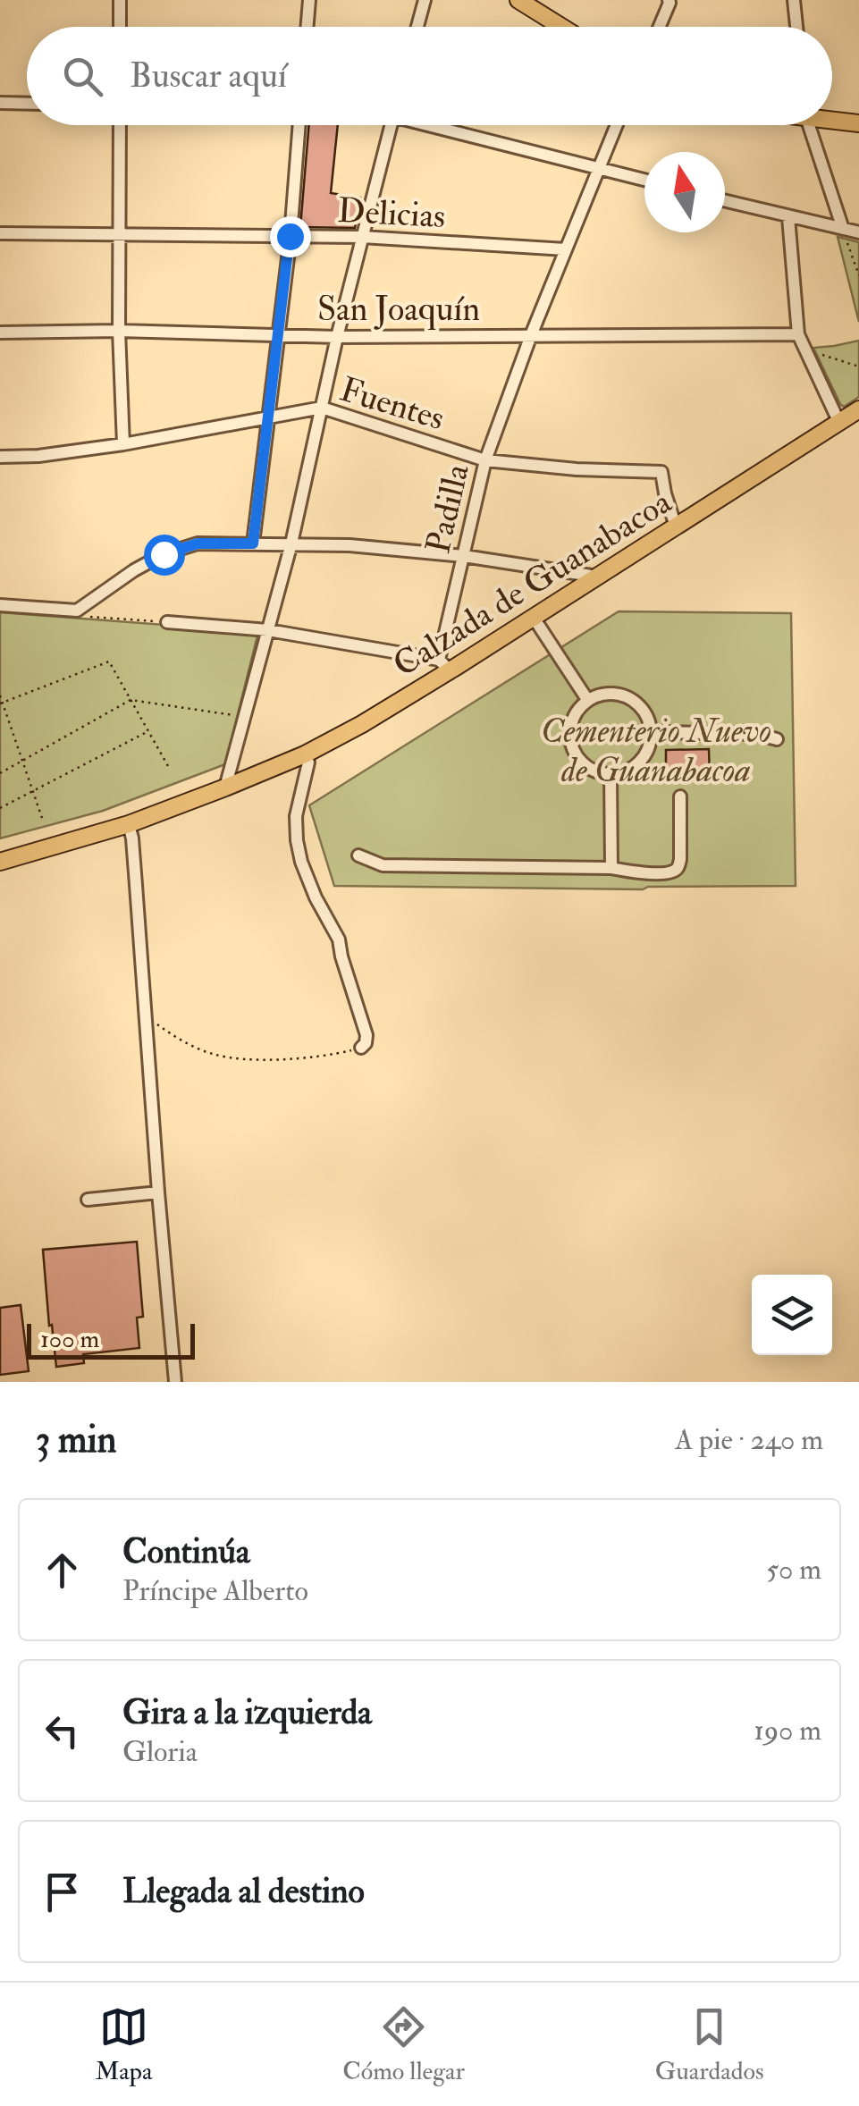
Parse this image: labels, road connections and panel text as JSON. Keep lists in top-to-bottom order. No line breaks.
{"streets":{"main road":["Calzada de Guanabacoa"],"street":["Delicias","San Joaquín","Fuentes","Padilla"]},"crossings":[["Delicias","Padilla"],["San Joaquín","Padilla"],["Fuentes","Padilla"],["Fuentes","Calzada de Guanabacoa"],["Padilla","Calzada de Guanabacoa"]],"parks":["Cementerio Nuevo de Guanabacoa"],"scale_bar":"100 m","north":"top","page":{"search":"Buscar aquí","scale":"100 m","heading":["3 min","A pie · 240 m"],"list":[["Continúa","Príncipe Alberto","50 m"],["Gira a la izquierda","Gloria","190 m"],"Llegada al destino"],"nav":["Mapa","Cómo llegar","Guardados"]}}
